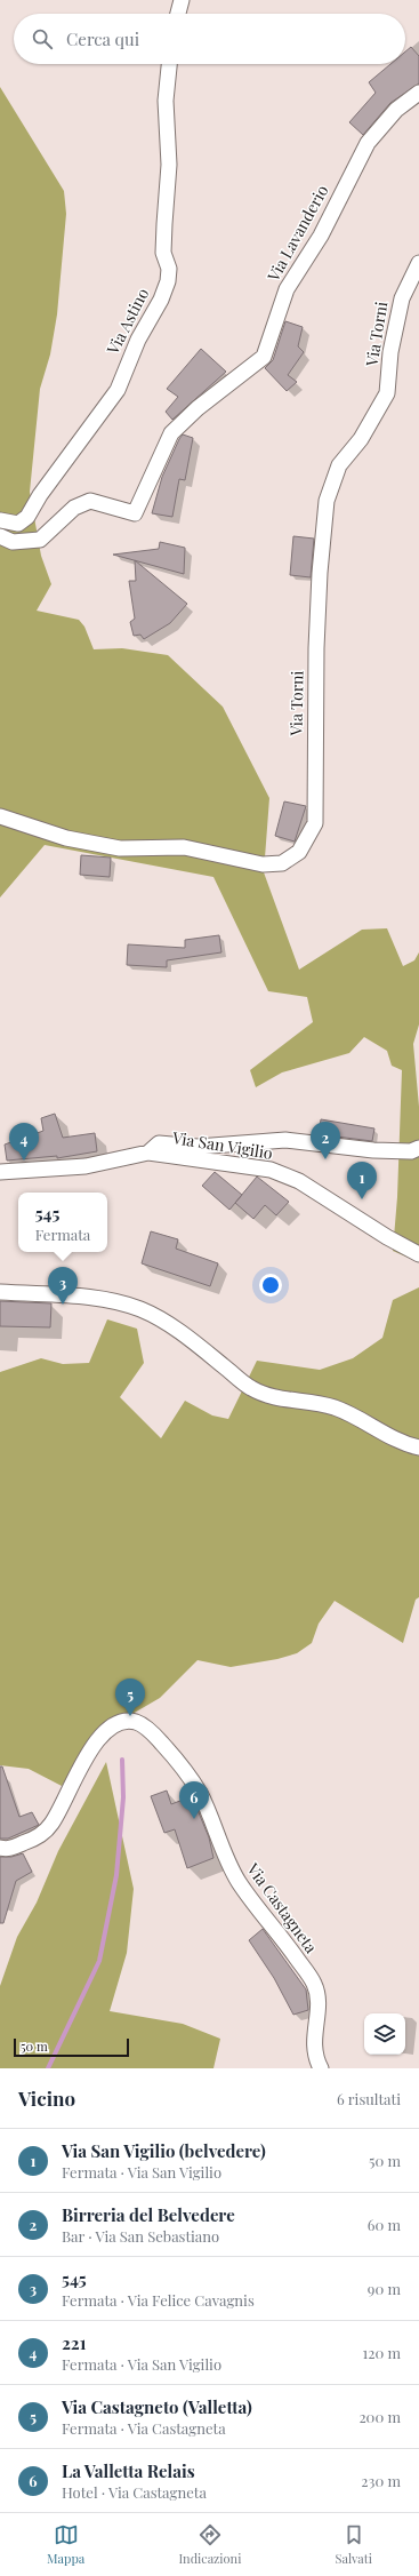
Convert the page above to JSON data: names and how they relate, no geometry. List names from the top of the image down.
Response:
{
  "streets": {
    "street": [
      "Via Lavanderio",
      "Via Astino",
      "Via Torni",
      "Via San Vigilio",
      "Via Castagneta"
    ]
  },
  "scale_bar": "50 m",
  "page": {
    "search": "Cerca qui",
    "pins": [
      "2",
      "4",
      "1",
      "3",
      "5",
      "6"
    ],
    "popup": ["545", "Fermata"],
    "scale": "50 m",
    "heading": ["Vicino", "6 risultati"],
    "list": [
      {
        "mark": "1",
        "name": "Via San Vigilio (belvedere)",
        "note": "Fermata · Via San Vigilio",
        "value": "50 m"
      },
      {
        "mark": "2",
        "name": "Birreria del Belvedere",
        "note": "Bar · Via San Sebastiano",
        "value": "60 m"
      },
      {
        "mark": "3",
        "name": "545",
        "note": "Fermata · Via Felice Cavagnis",
        "value": "90 m"
      },
      {
        "mark": "4",
        "name": "221",
        "note": "Fermata · Via San Vigilio",
        "value": "120 m"
      },
      {
        "mark": "5",
        "name": "Via Castagneto (Valletta)",
        "note": "Fermata · Via Castagneta",
        "value": "200 m"
      },
      {
        "mark": "6",
        "name": "La Valletta Relais",
        "note": "Hotel · Via Castagneta",
        "value": "230 m"
      }
    ],
    "nav": ["Mappa", "Indicazioni", "Salvati"]
  }
}
